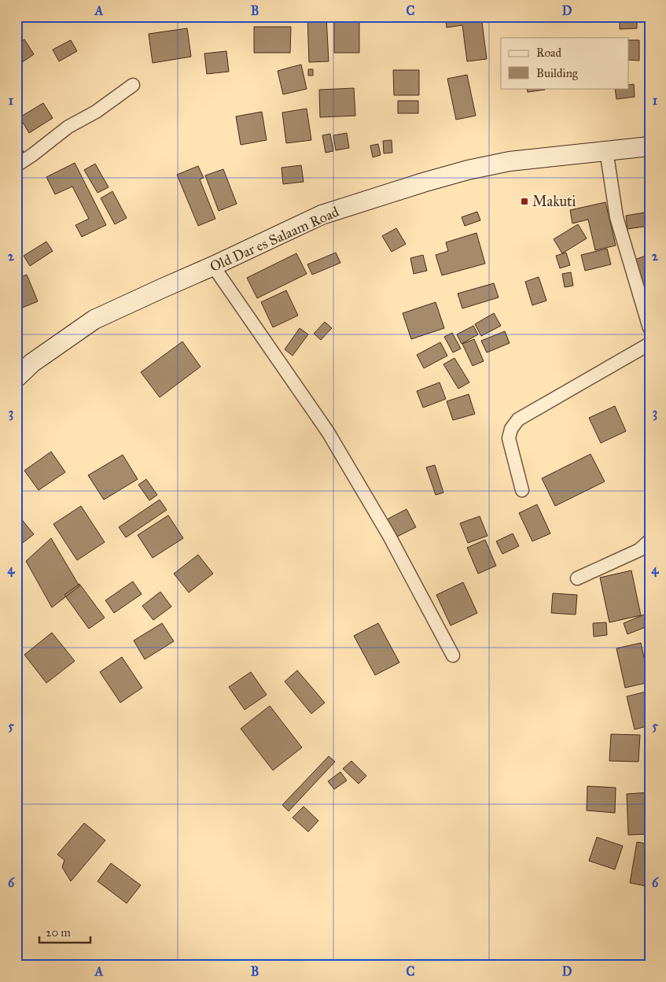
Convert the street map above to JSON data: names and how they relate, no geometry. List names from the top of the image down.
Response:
{
  "streets": {
    "street": ["Old Dar es Salaam Road"]
  },
  "places": {
    "transit": ["Makuti"]
  },
  "legend": ["Road", "Building"],
  "scale_bar": "20 m",
  "grid": {
    "columns": [
      "A",
      "B",
      "C",
      "D"
    ],
    "rows": [
      "1",
      "2",
      "3",
      "4",
      "5",
      "6"
    ]
  }
}
